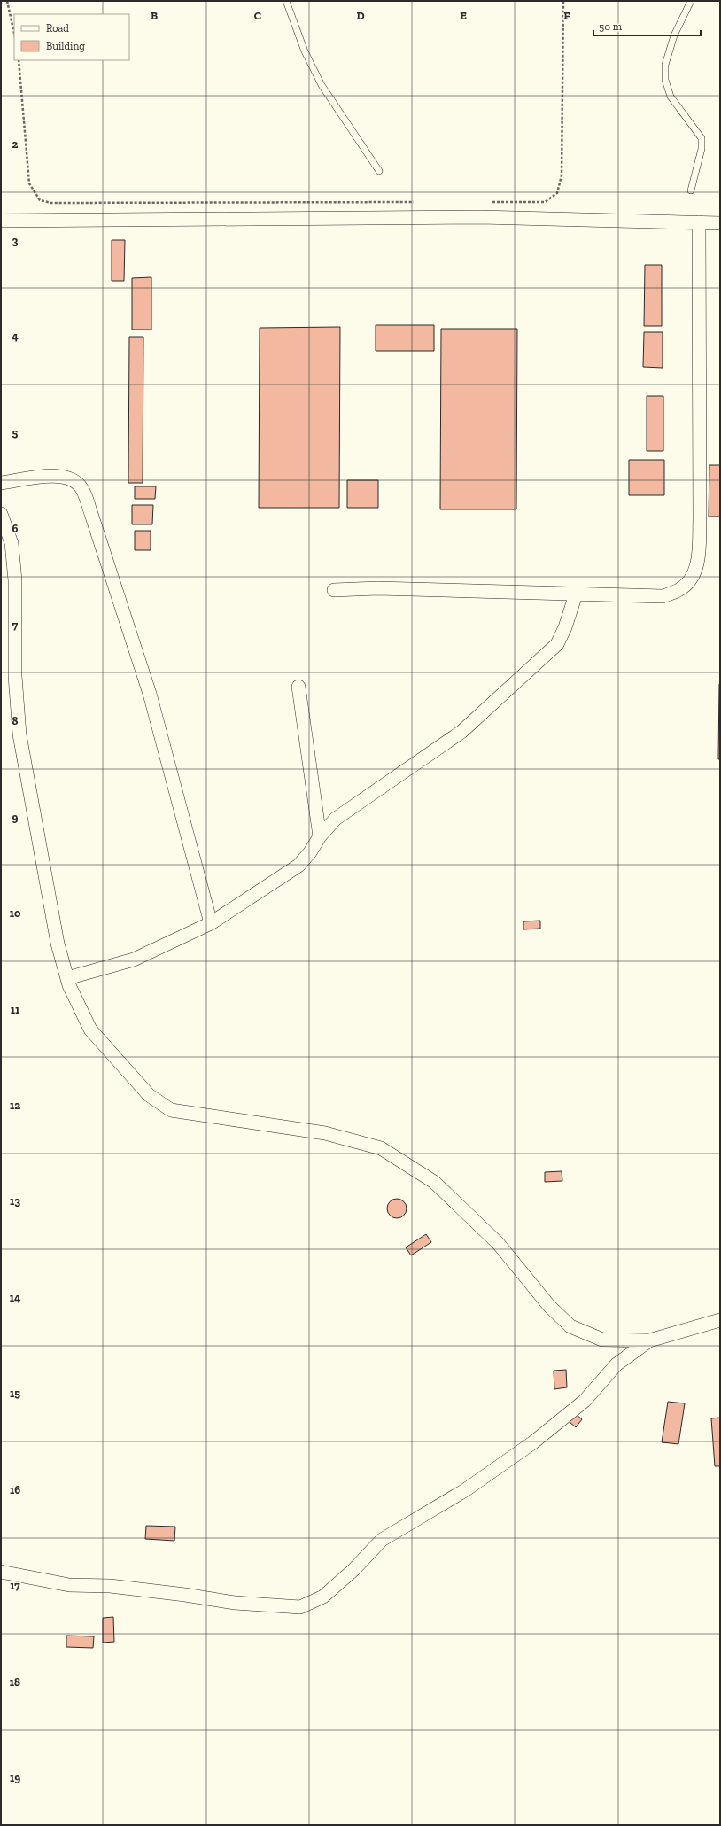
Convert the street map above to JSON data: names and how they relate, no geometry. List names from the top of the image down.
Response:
{
  "legend": ["Road", "Building"],
  "scale_bar": "50 m",
  "grid": {
    "columns": [
      "B",
      "C",
      "D",
      "E",
      "F"
    ],
    "rows": [
      "2",
      "3",
      "4",
      "5",
      "6",
      "7",
      "8",
      "9",
      "10",
      "11",
      "12",
      "13",
      "14",
      "15",
      "16",
      "17",
      "18",
      "19"
    ]
  }
}
